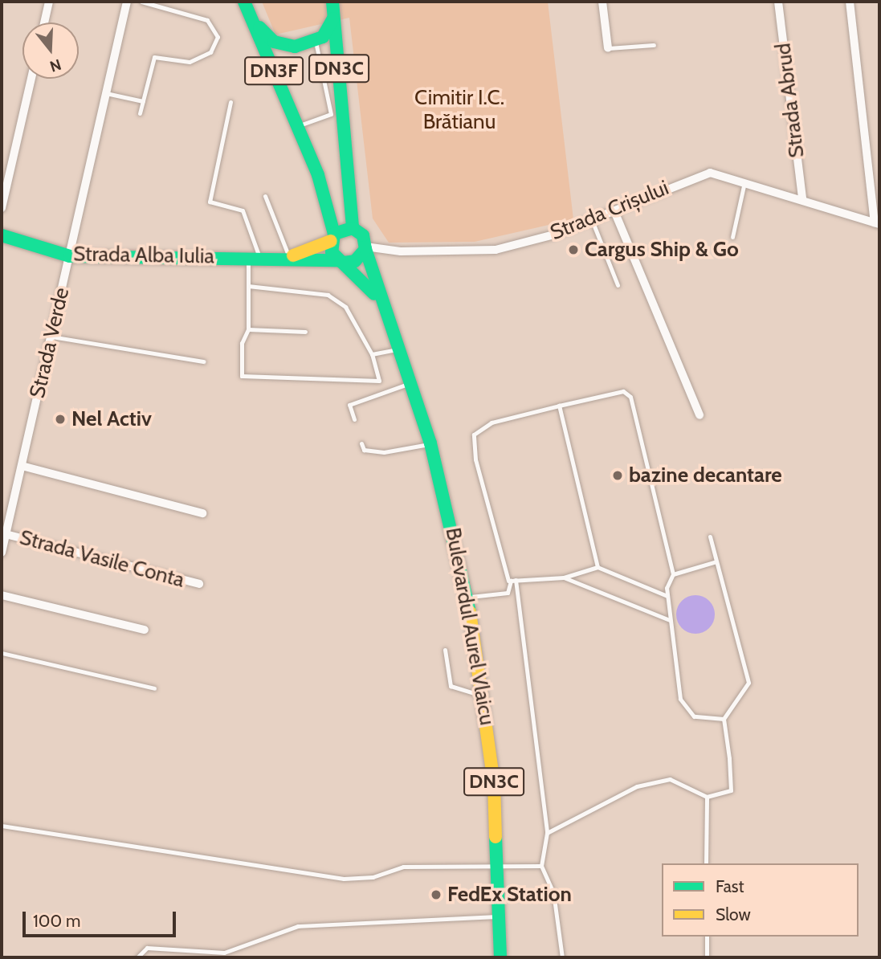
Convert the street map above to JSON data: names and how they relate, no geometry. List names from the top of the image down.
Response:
{
  "streets": {
    "main road": [
      "DN3C",
      "DN3F",
      "Strada Alba Iulia",
      "Bulevardul Aurel Vlaicu"
    ],
    "street": [
      "Strada Abrud",
      "Strada Crișului",
      "Strada Verde",
      "Strada Vasile Conta"
    ]
  },
  "crossings": [
    ["DN3C", "DN3F"],
    ["DN3C", "Strada Crișului"],
    ["DN3C", "Strada Alba Iulia"],
    ["DN3C", "Bulevardul Aurel Vlaicu"],
    ["DN3F", "Strada Alba Iulia"],
    ["DN3F", "Bulevardul Aurel Vlaicu"],
    ["Strada Abrud", "Strada Crișului"],
    ["Strada Crișului", "Bulevardul Aurel Vlaicu"],
    ["Strada Alba Iulia", "Strada Verde"],
    ["Strada Alba Iulia", "Bulevardul Aurel Vlaicu"],
    ["Strada Verde", "Strada Vasile Conta"]
  ],
  "parks": ["Cimitir I.C. Brătianu"],
  "places": [
    "Cargus Ship & Go",
    "Nel Activ",
    "bazine decantare",
    "FedEx Station"
  ],
  "legend": ["Fast", "Slow"],
  "scale_bar": "100 m",
  "north": "bottom"
}
